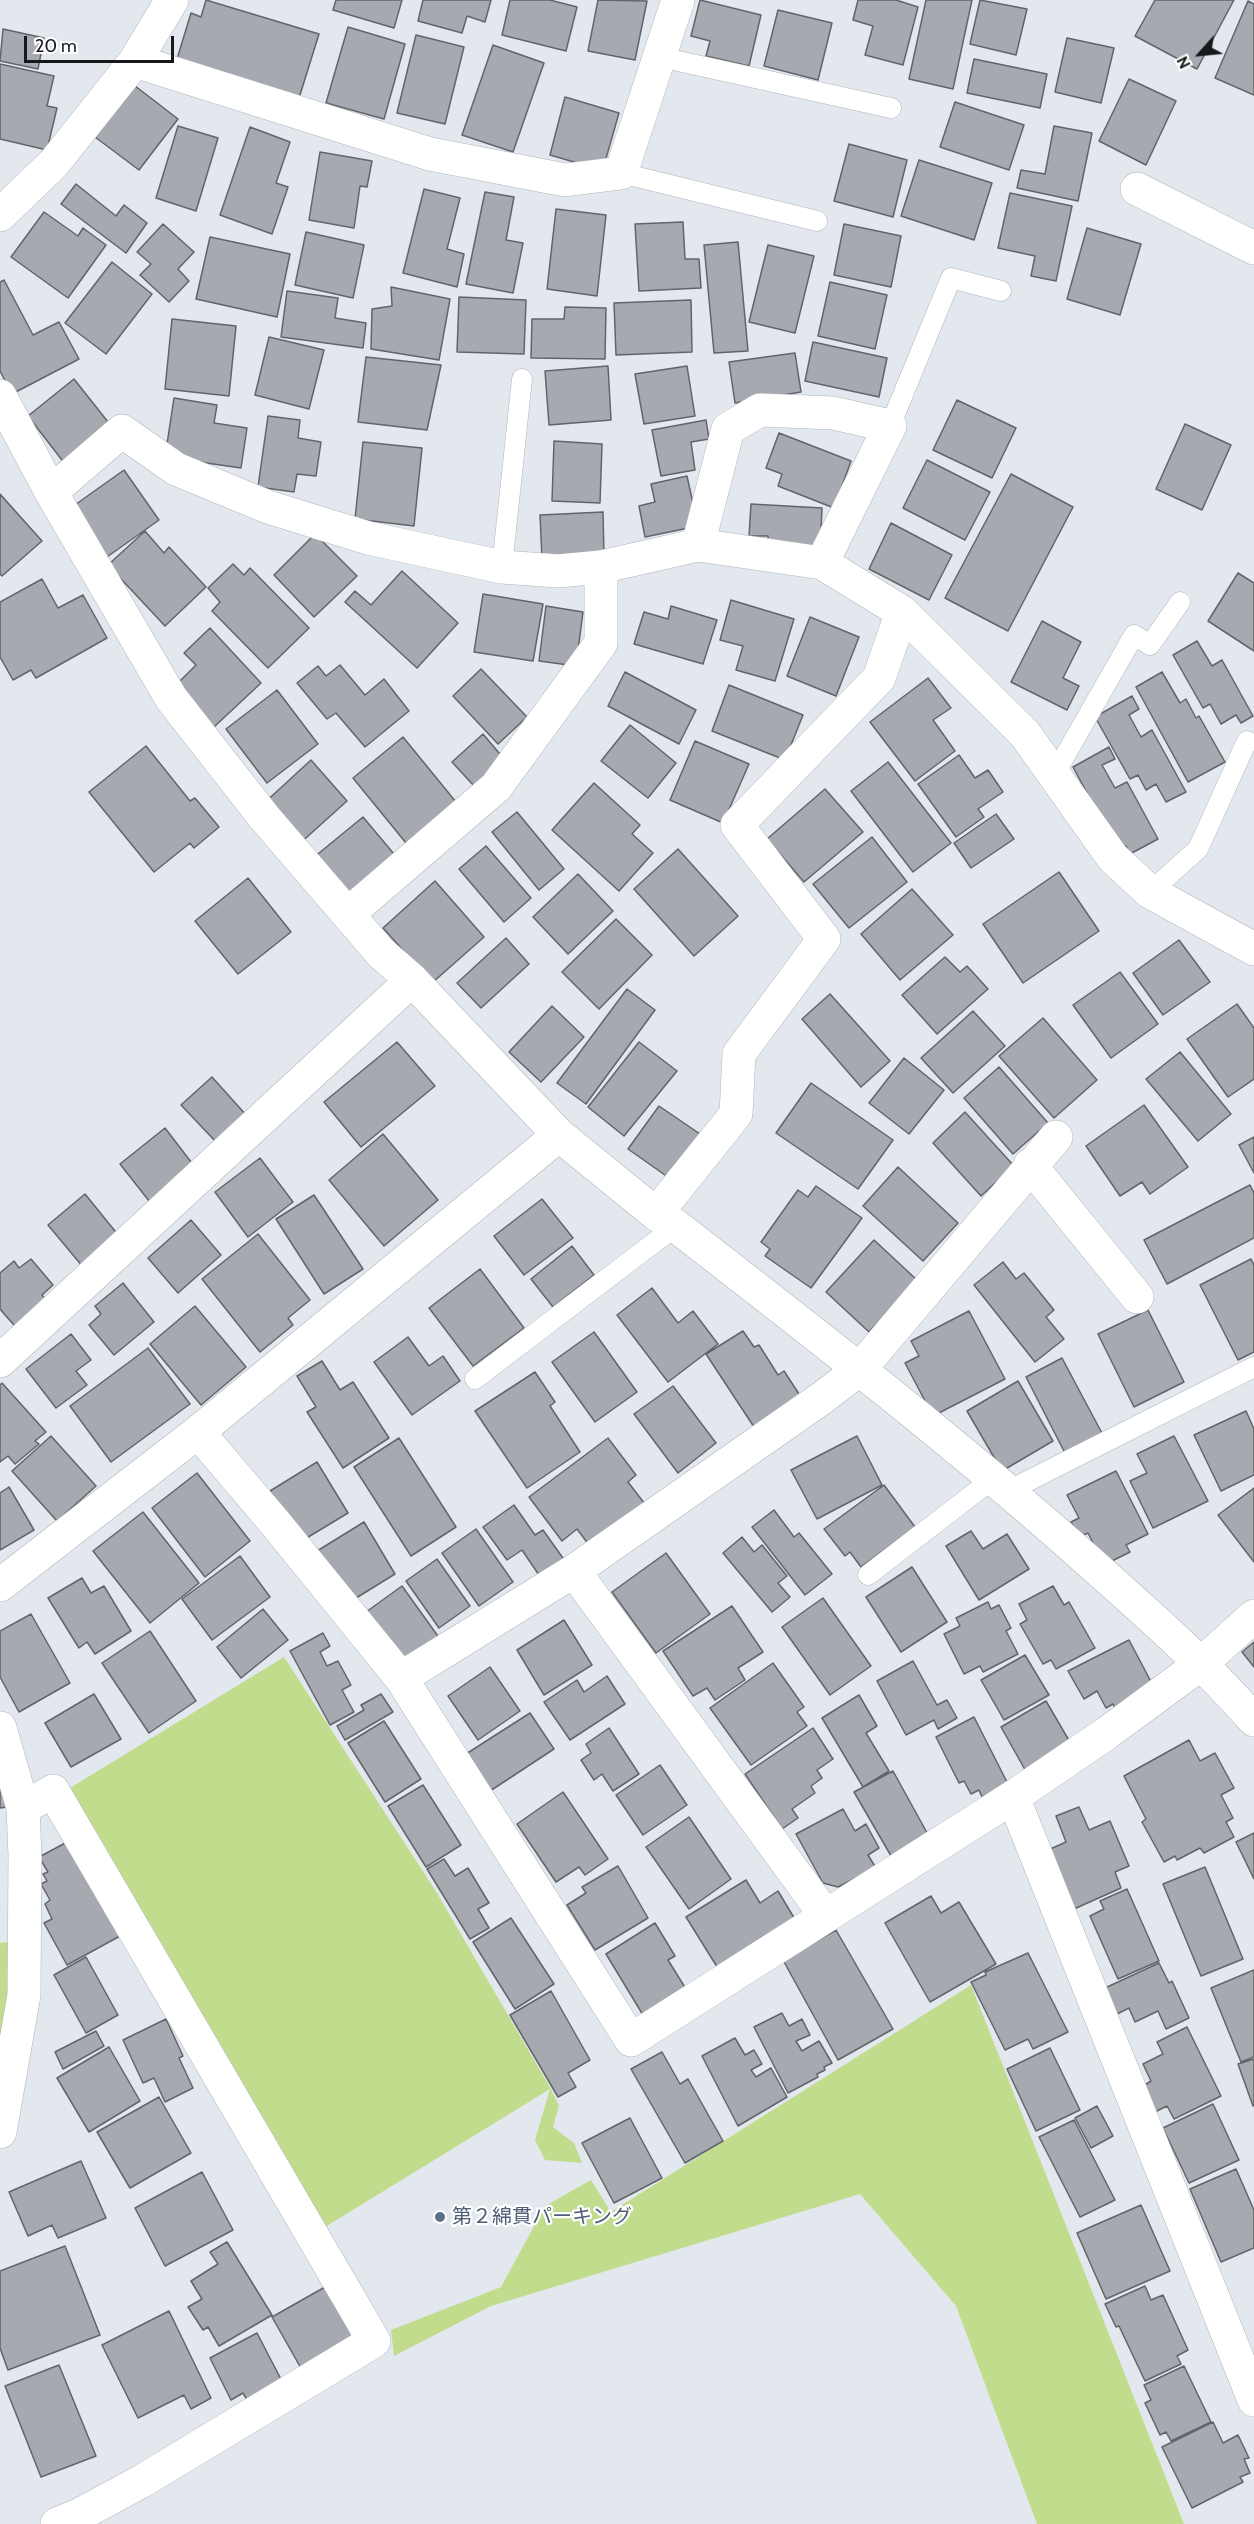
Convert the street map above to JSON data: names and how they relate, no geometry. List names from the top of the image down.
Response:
{
  "places": ["第２綿貫パーキング"],
  "scale_bar": "20 m",
  "north": "bottom left"
}
